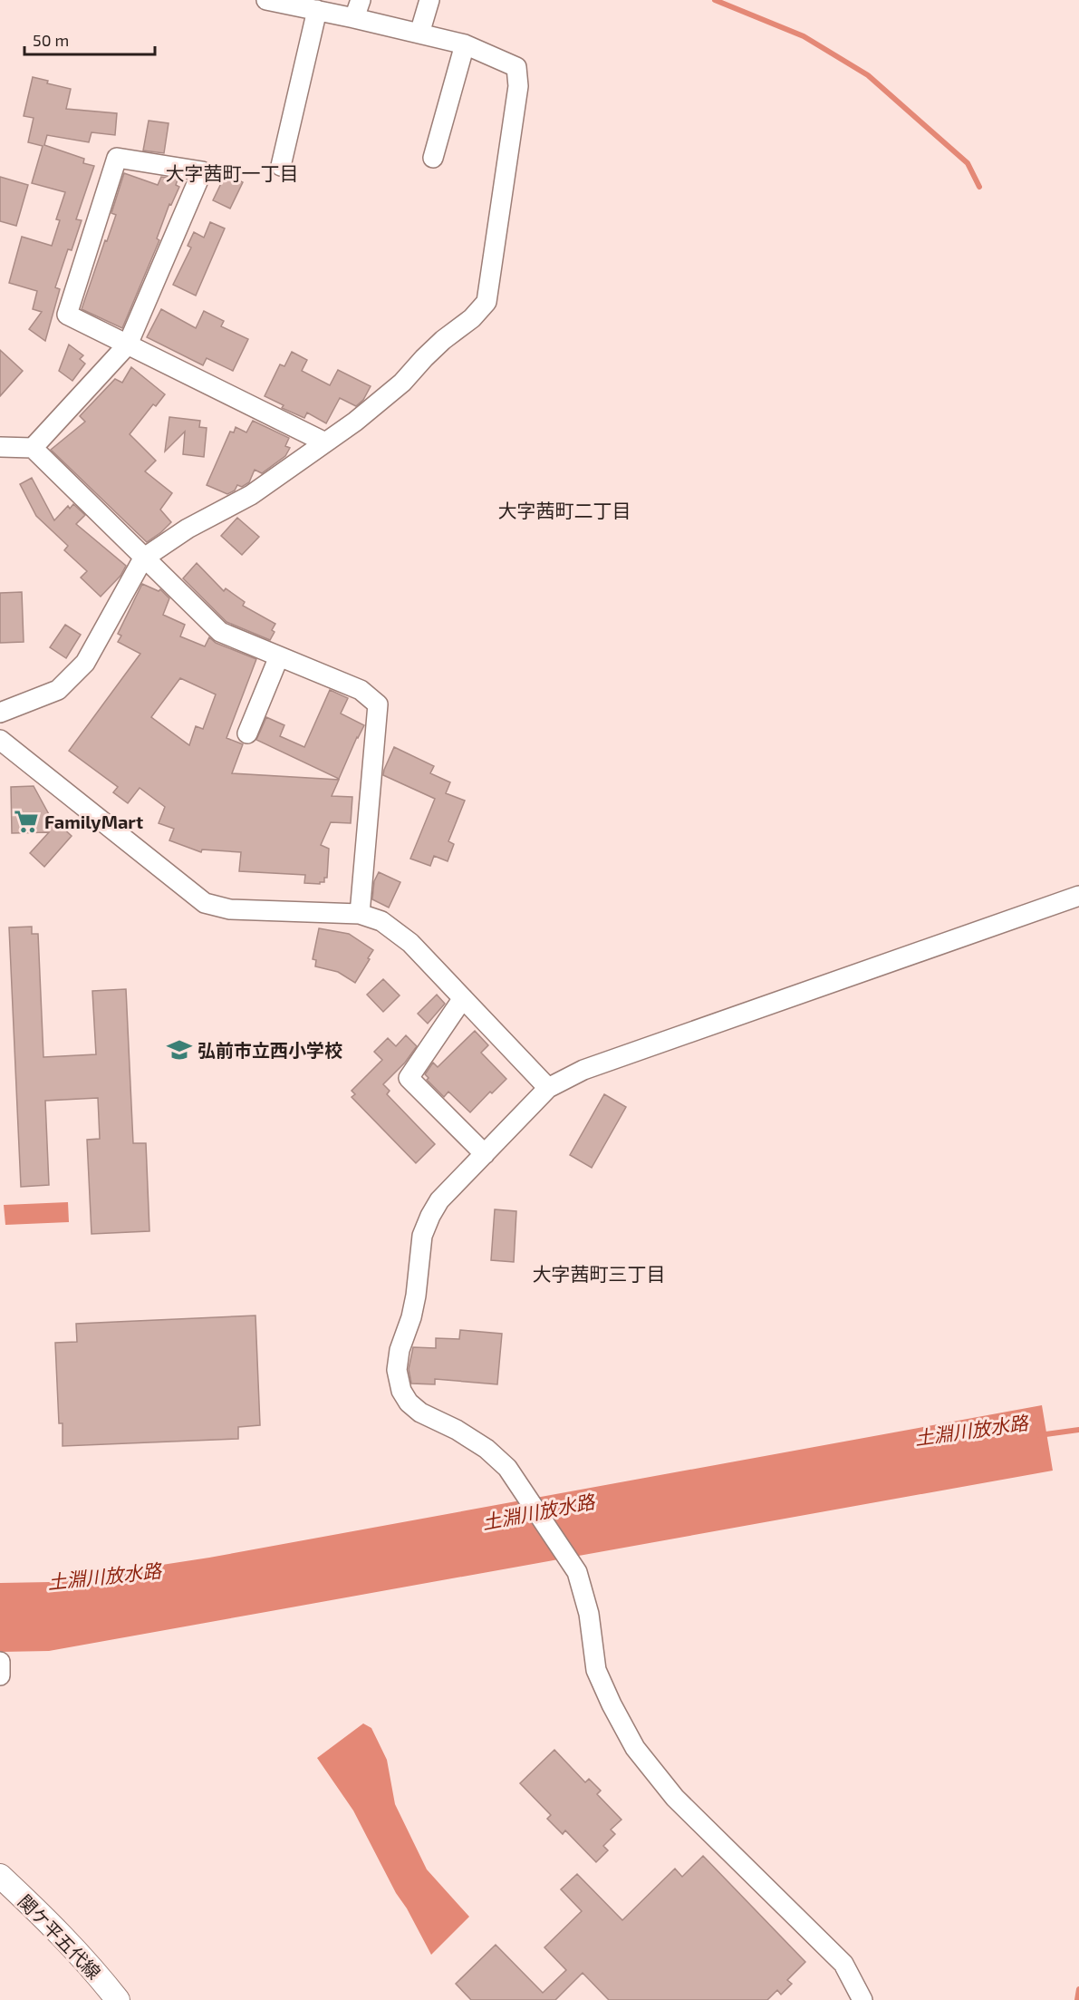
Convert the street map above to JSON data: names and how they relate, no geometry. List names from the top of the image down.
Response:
{
  "streets": {
    "main road": ["関ケ平五代線"]
  },
  "districts": ["大字茜町一丁目", "大字茜町二丁目", "大字茜町三丁目"],
  "water": ["土淵川放水路"],
  "places": {
    "supermarket": ["FamilyMart"],
    "school or university": ["弘前市立西小学校"]
  },
  "scale_bar": "50 m"
}
